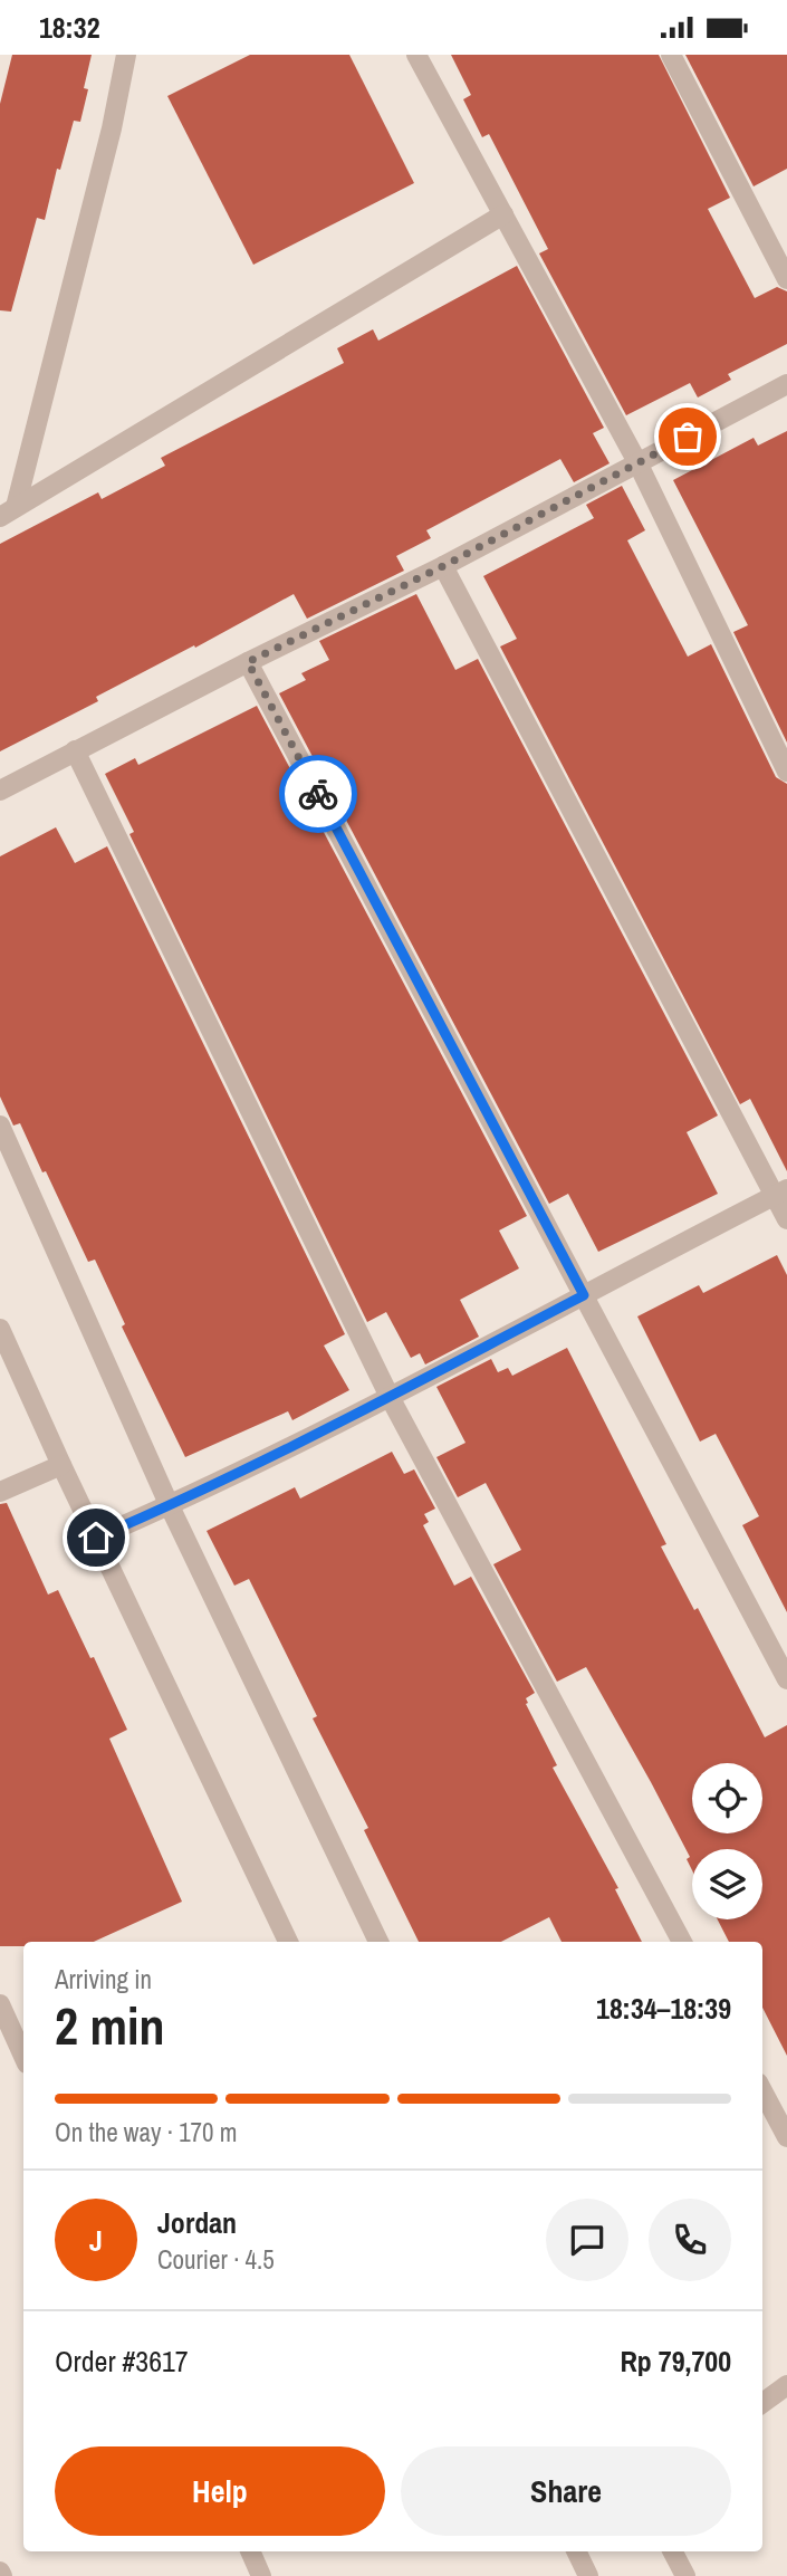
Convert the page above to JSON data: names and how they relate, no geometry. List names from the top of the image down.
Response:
{
  "page": {
    "status": "18:32",
    "heading": ["2 min", "Arriving in", "18:34–18:39"],
    "panel": [
      "Jordan",
      "Courier · 4.5",
      "Order #3617",
      "Rp 79,700"
    ],
    "bar": "On the way · 170 m",
    "round": "J",
    "buttons": ["Help", "Share"]
  }
}
